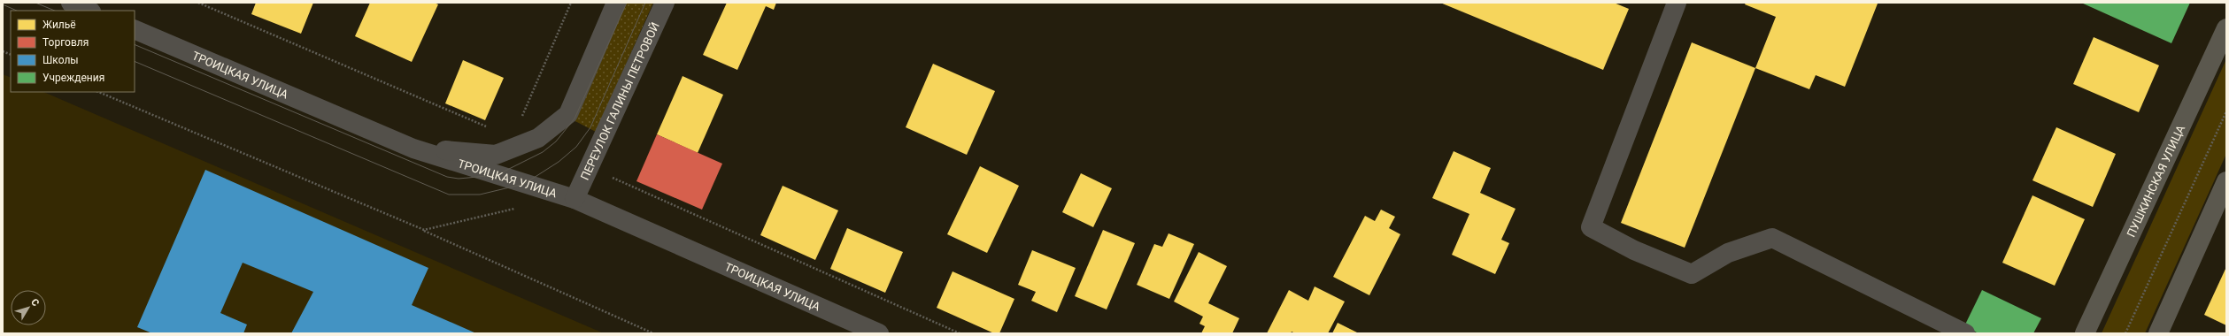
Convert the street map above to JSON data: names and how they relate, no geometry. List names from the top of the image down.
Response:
{
  "streets": {
    "main road": ["ПУШКИНСКАЯ УЛИЦА"],
    "street": ["ТРОИЦКАЯ УЛИЦА", "ПЕРЕУЛОК ГАЛИНЫ ПЕТРОВОЙ"]
  },
  "crossings": [
    ["ТРОИЦКАЯ УЛИЦА", "ПЕРЕУЛОК ГАЛИНЫ ПЕТРОВОЙ"]
  ],
  "legend": [
    "Жильё",
    "Торговля",
    "Школы",
    "Учреждения"
  ],
  "north": "top right"
}
